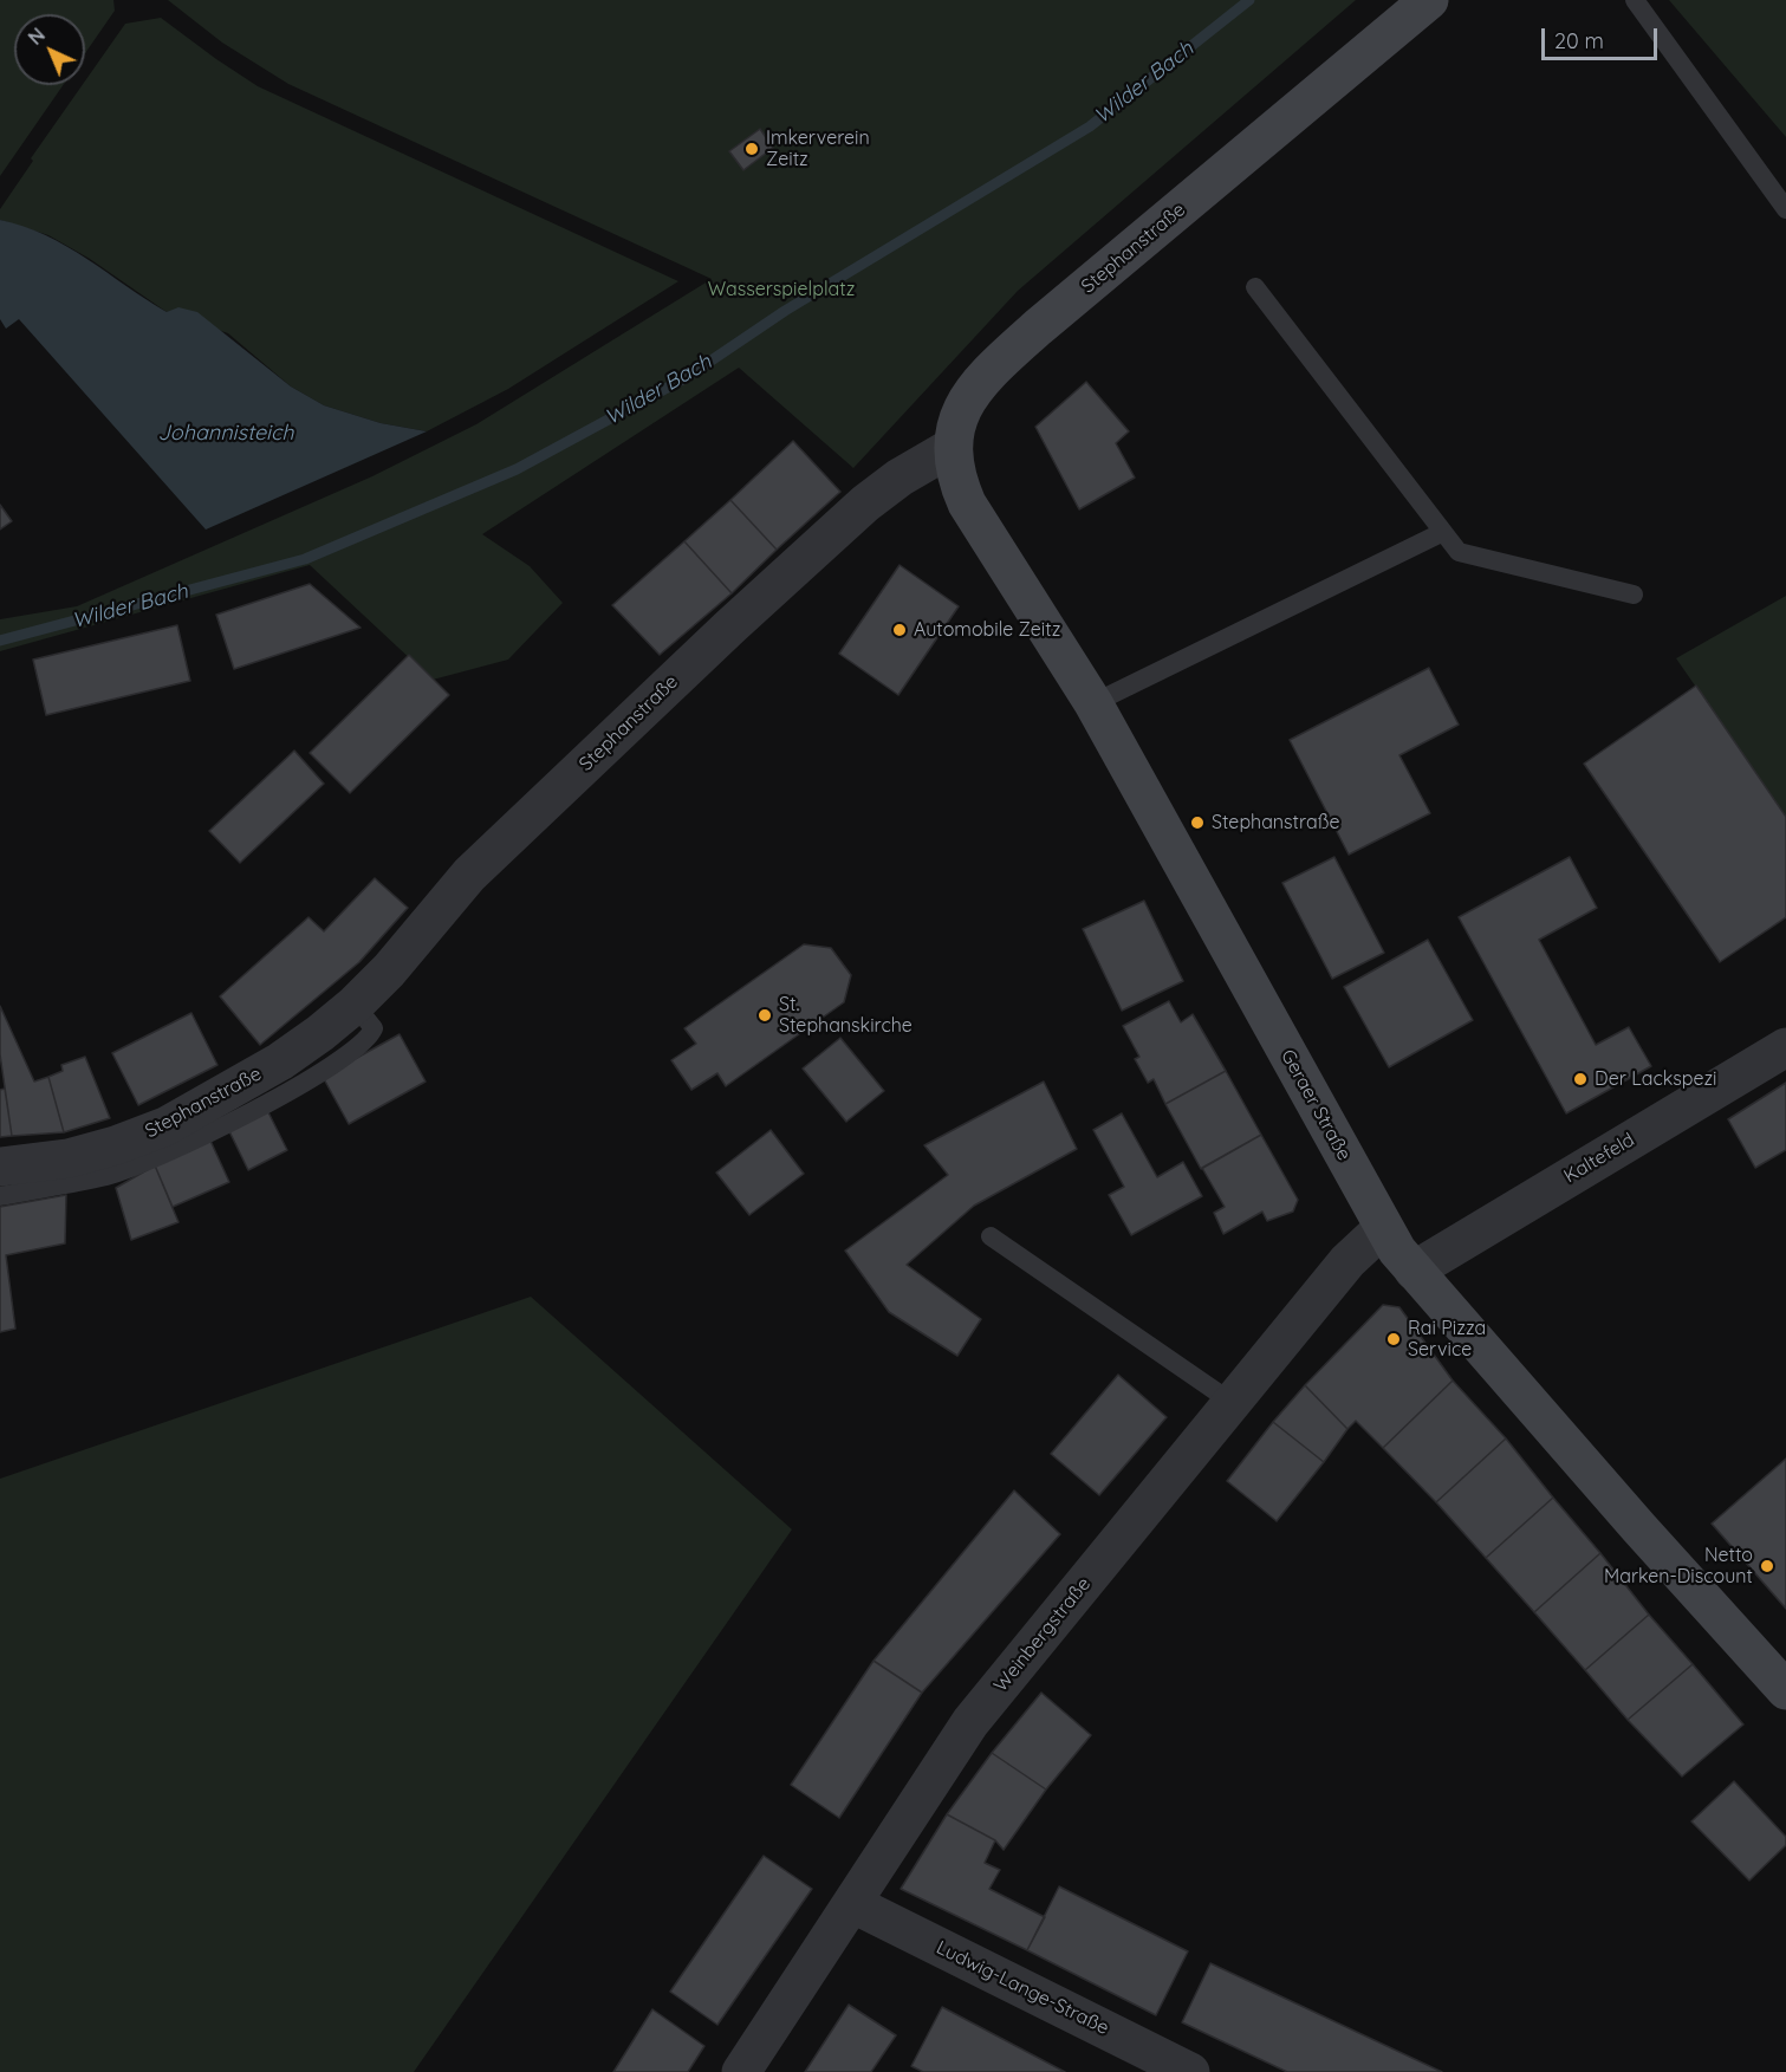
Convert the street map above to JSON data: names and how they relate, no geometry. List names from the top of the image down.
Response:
{
  "streets": {
    "street": [
      "Stephanstraße",
      "Geraer Straße",
      "Kaltefeld",
      "Weinbergstraße",
      "Ludwig-Lange-Straße"
    ]
  },
  "crossings": [
    ["Stephanstraße", "Geraer Straße"],
    ["Geraer Straße", "Kaltefeld"],
    ["Geraer Straße", "Weinbergstraße"],
    ["Weinbergstraße", "Ludwig-Lange-Straße"]
  ],
  "water": ["Wilder Bach", "Johannisteich"],
  "parks": ["Wasserspielplatz"],
  "places": [
    "Imkerverein Zeitz",
    "Automobile Zeitz",
    "Stephanstraße",
    "St. Stephanskirche",
    "Der Lackspezi",
    "Rai Pizza Service",
    "Netto Marken-Discount"
  ],
  "scale_bar": "20 m",
  "north": "top left"
}
